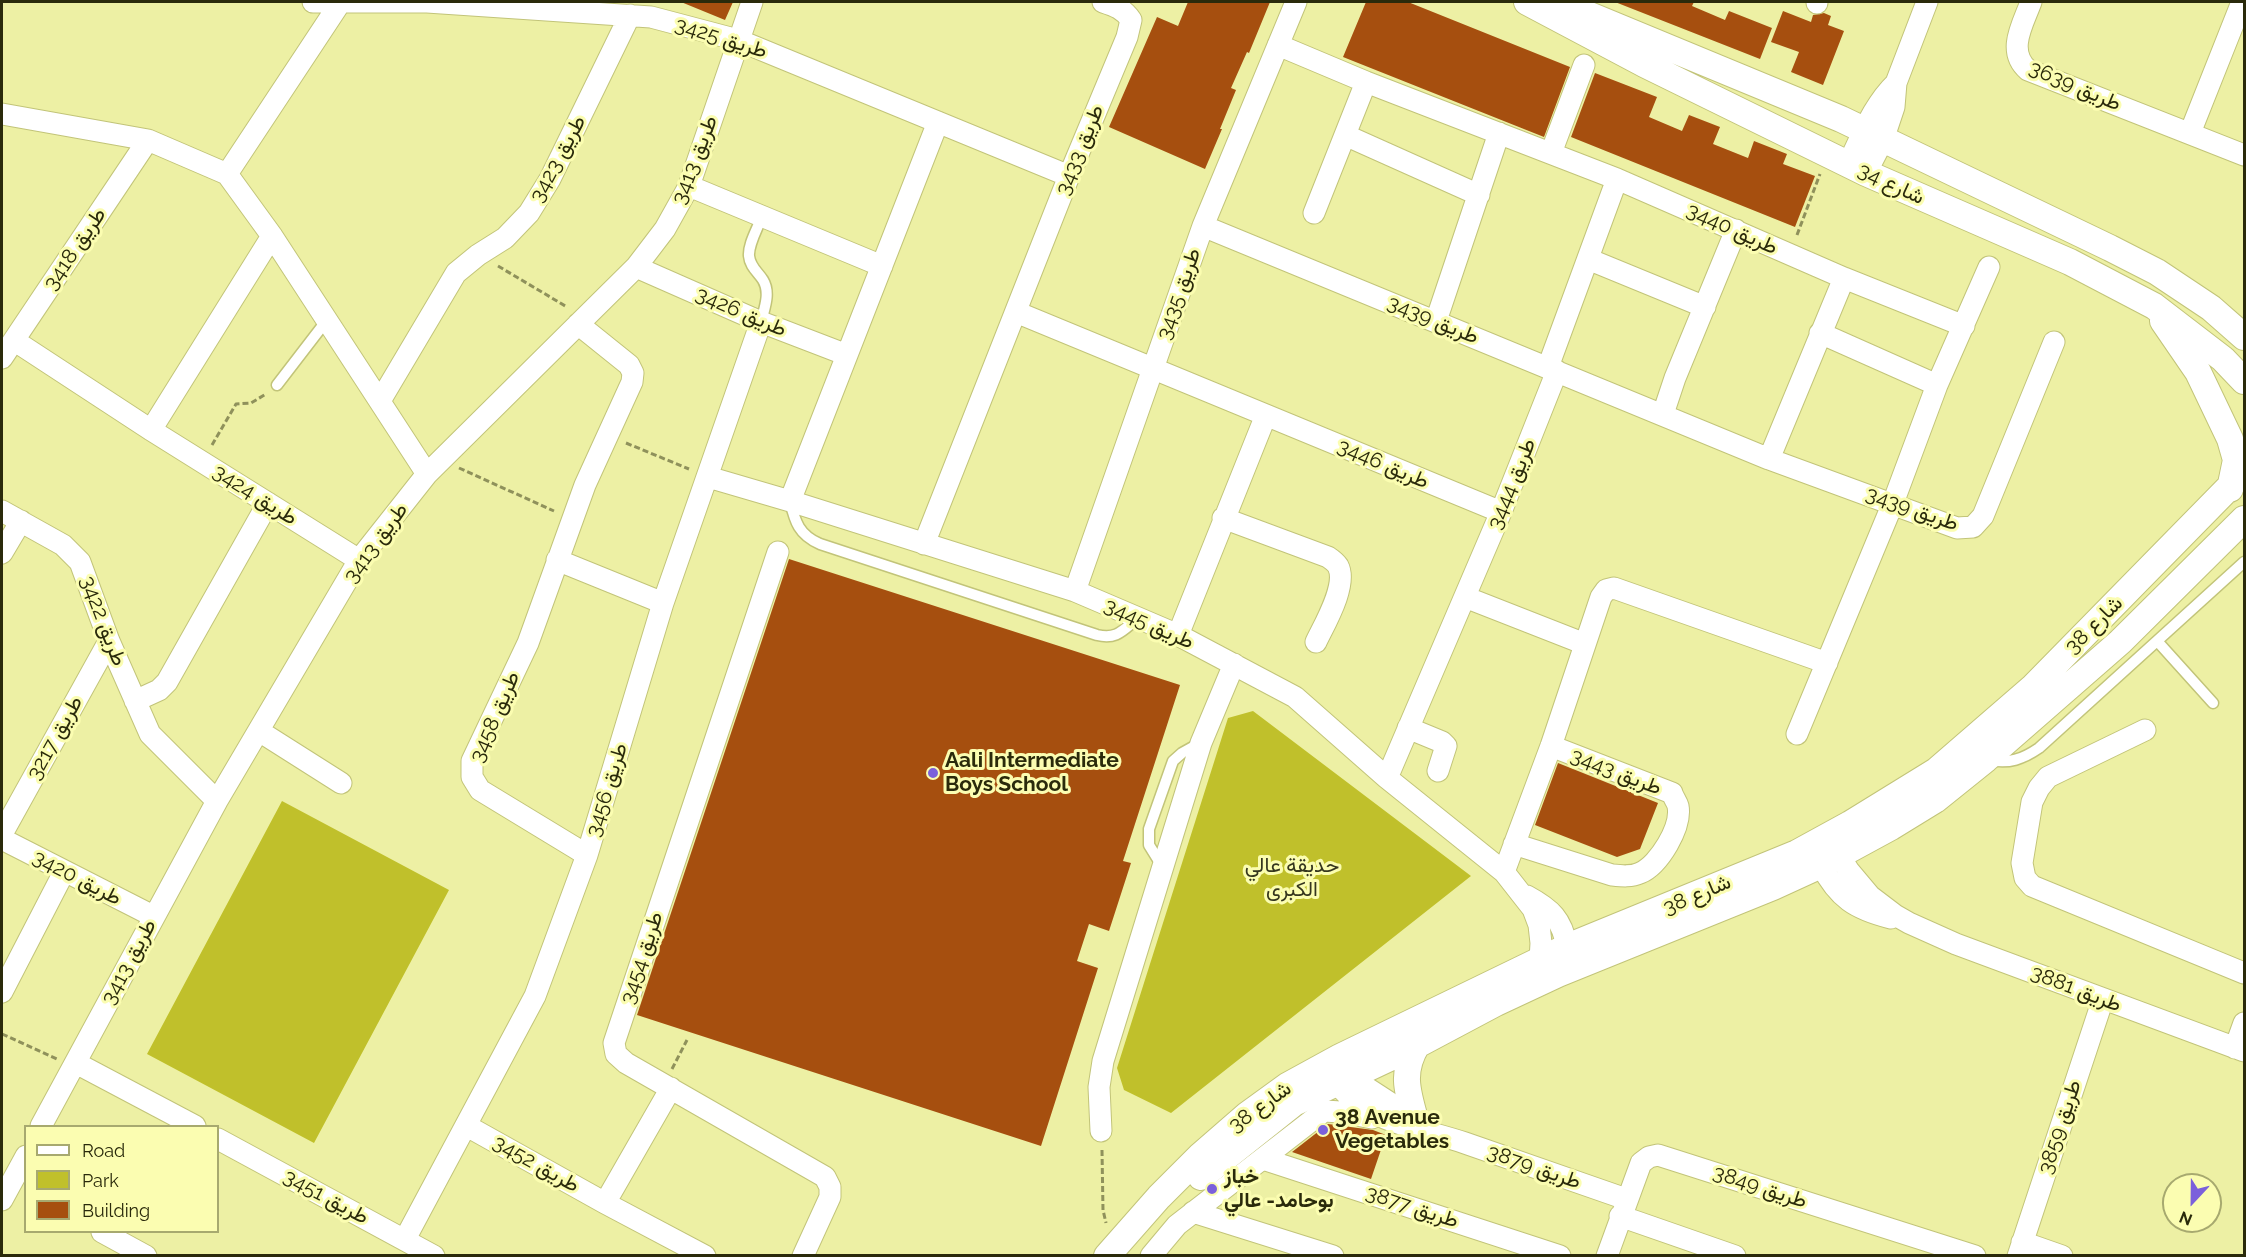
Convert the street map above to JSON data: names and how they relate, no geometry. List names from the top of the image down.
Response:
{
  "streets": {
    "street": [
      "طريق 3425",
      "طريق 3639",
      "طريق 3433",
      "طريق 3423",
      "طريق 3413",
      "شارع 34",
      "طريق 3440",
      "طريق 3418",
      "طريق 3435",
      "طريق 3426",
      "طريق 3439",
      "طريق 3446",
      "طريق 3444",
      "طريق 3424",
      "طريق 3422",
      "طريق 3445",
      "شارع 38",
      "طريق 3458",
      "طريق 3217",
      "طريق 3443",
      "طريق 3456",
      "طريق 3420",
      "طريق 3454",
      "طريق 3881",
      "طريق 3859",
      "طريق 3452",
      "طريق 3879",
      "طريق 3849",
      "طريق 3451",
      "طريق 3877"
    ]
  },
  "crossings": [
    ["طريق 3425", "طريق 3433"],
    ["طريق 3425", "طريق 3423"],
    ["طريق 3425", "طريق 3413"],
    ["طريق 3433", "طريق 3445"],
    ["طريق 3413", "طريق 3426"],
    ["طريق 3413", "طريق 3424"],
    ["طريق 3413", "طريق 3422"],
    ["طريق 3413", "طريق 3458"],
    ["طريق 3413", "طريق 3420"],
    ["طريق 3440", "طريق 3435"],
    ["طريق 3440", "طريق 3444"],
    ["طريق 3418", "طريق 3424"],
    ["طريق 3435", "طريق 3439"],
    ["طريق 3435", "طريق 3446"],
    ["طريق 3435", "طريق 3445"],
    ["طريق 3426", "طريق 3456"],
    ["طريق 3439", "طريق 3444"],
    ["طريق 3446", "طريق 3444"],
    ["طريق 3444", "طريق 3445"],
    ["طريق 3422", "طريق 3217"],
    ["طريق 3445", "طريق 3443"],
    ["طريق 3445", "طريق 3456"],
    ["شارع 38", "طريق 3881"],
    ["شارع 38", "طريق 3879"],
    ["طريق 3458", "طريق 3456"],
    ["طريق 3456", "طريق 3452"],
    ["طريق 3456", "طريق 3451"],
    ["طريق 3881", "طريق 3859"],
    ["طريق 3879", "طريق 3849"]
  ],
  "parks": ["حديقة عالي الكبرى"],
  "places": ["Aali Intermediate Boys School", "38 Avenue Vegetables", "خباز بوحامد- عالي"],
  "legend": ["Road", "Park", "Building"],
  "north": "bottom"
}
